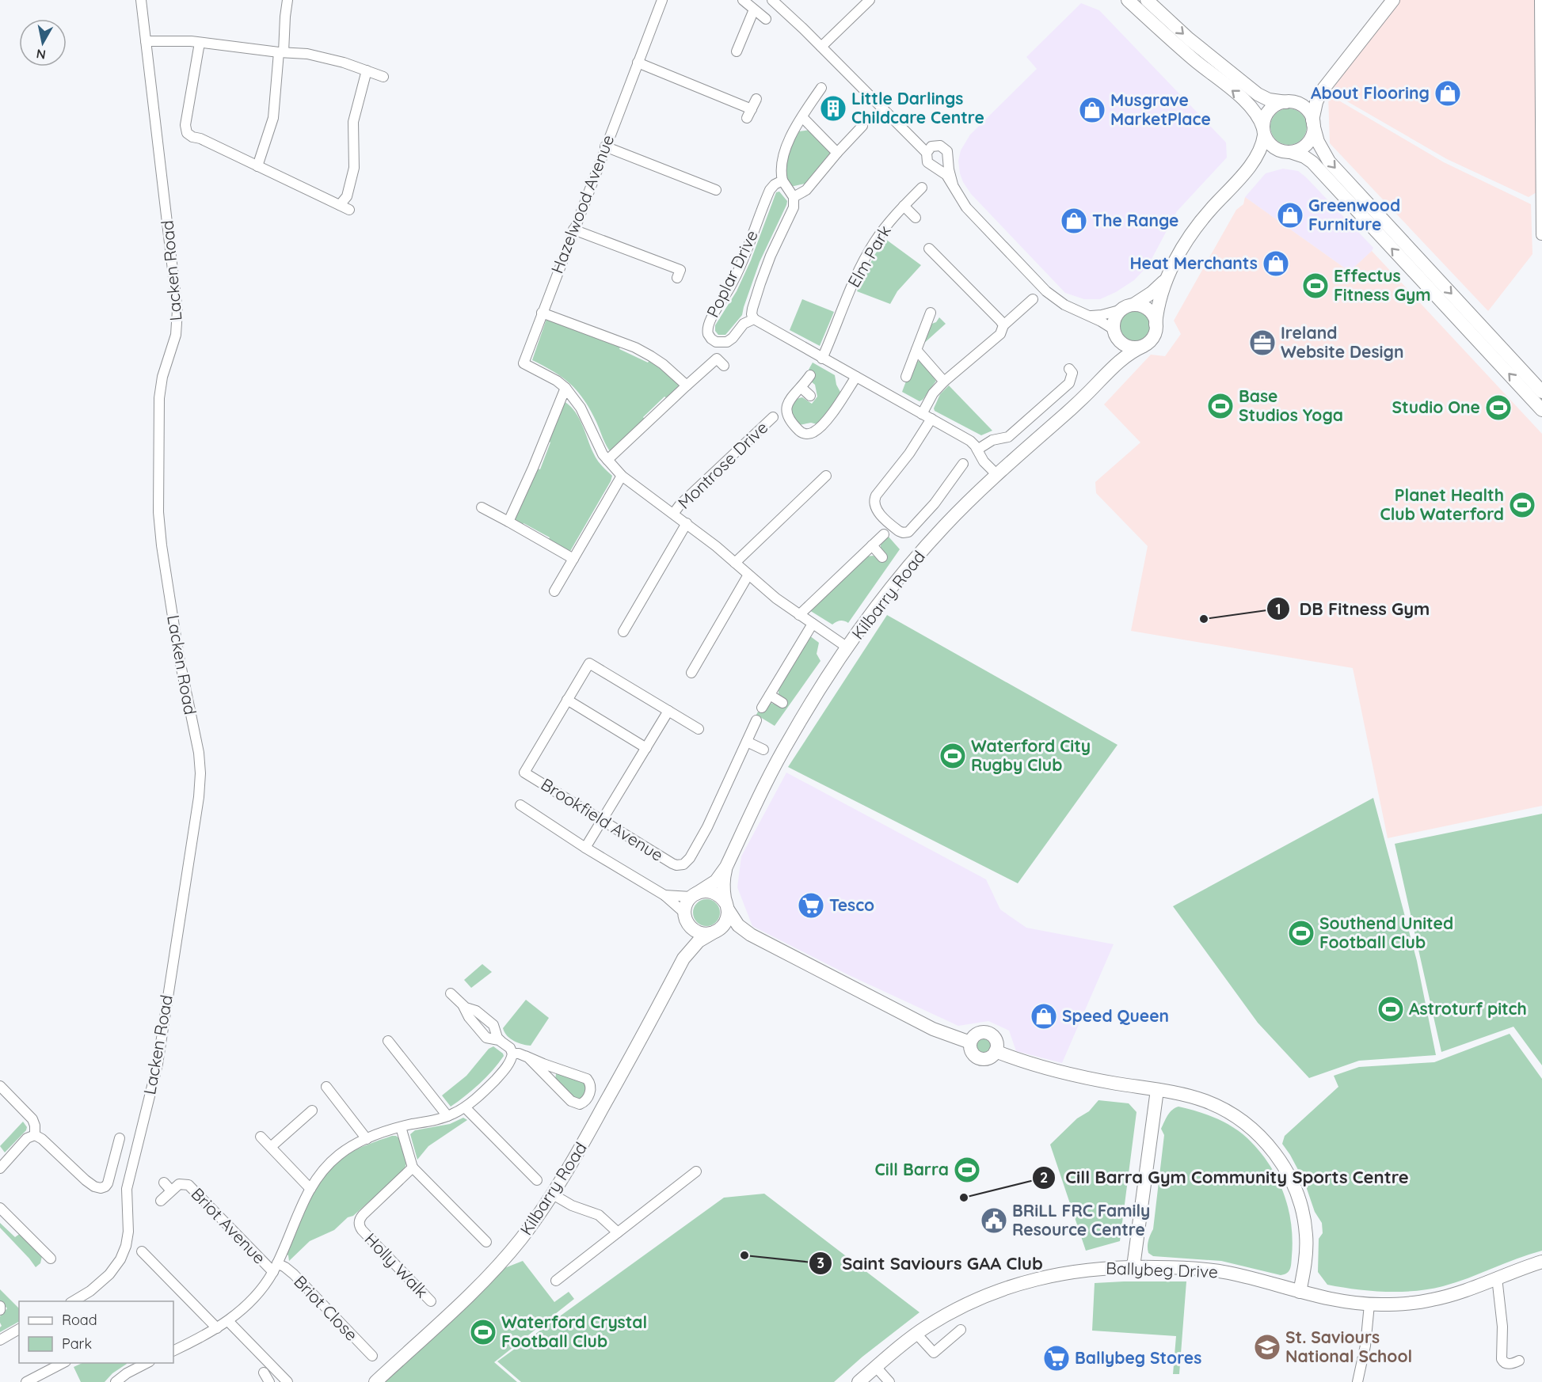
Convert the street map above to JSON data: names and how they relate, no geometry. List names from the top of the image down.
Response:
{
  "streets": {
    "street": [
      "Hazelwood Avenue",
      "Elm Park",
      "Lacken Road",
      "Poplar Drive",
      "Montrose Drive",
      "Kilbarry Road",
      "Brookfield Avenue",
      "Briot Avenue",
      "Holly Walk",
      "Ballybeg Drive",
      "Briot Close"
    ]
  },
  "crossings": [
    ["Briot Avenue", "Briot Close"]
  ],
  "places": {
    "shop": [
      "About Flooring",
      "Musgrave MarketPlace",
      "Greenwood Furniture",
      "The Range",
      "Heat Merchants",
      "Speed Queen"
    ],
    "building": ["Little Darlings Childcare Centre"],
    "sports": [
      "Effectus Fitness Gym",
      "Base Studios Yoga",
      "Studio One",
      "Planet Health Club Waterford",
      "Waterford City Rugby Club",
      "Southend United Football Club",
      "Astroturf pitch",
      "Cill Barra",
      "Waterford Crystal Football Club"
    ],
    "office": ["Ireland Website Design"],
    "other": ["DB Fitness Gym", "Cill Barra Gym Community Sports Centre", "Saint Saviours GAA Club"],
    "supermarket": ["Tesco", "Ballybeg Stores"],
    "public building": ["BRiLL FRC Family Resource Centre"],
    "school or university": ["St. Saviours National School"]
  },
  "legend": ["Road", "Park"],
  "north": "bottom"
}
